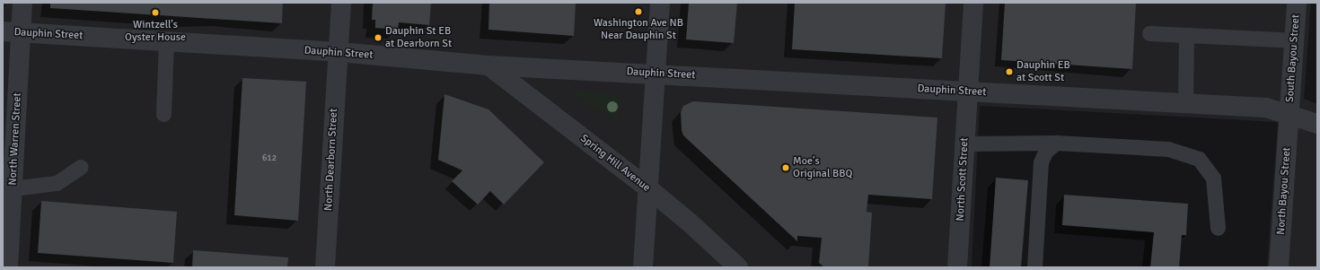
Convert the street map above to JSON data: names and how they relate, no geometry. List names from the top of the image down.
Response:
{
  "streets": {
    "street": [
      "Dauphin Street",
      "South Bayou Street",
      "North Warren Street",
      "North Dearborn Street",
      "Spring Hill Avenue",
      "North Scott Street",
      "North Bayou Street"
    ]
  },
  "crossings": [
    ["Dauphin Street", "South Bayou Street"],
    ["Dauphin Street", "North Warren Street"],
    ["Dauphin Street", "North Dearborn Street"],
    ["Dauphin Street", "Spring Hill Avenue"],
    ["Dauphin Street", "North Scott Street"],
    ["Dauphin Street", "North Bayou Street"],
    ["South Bayou Street", "North Bayou Street"]
  ],
  "places": [
    "Washington Ave NB Near Dauphin St",
    "Wintzell's Oyster House",
    "Dauphin St EB at Dearborn St",
    "Dauphin EB at Scott St",
    "Moe's Original BBQ"
  ],
  "house_numbers": ["612"]
}
